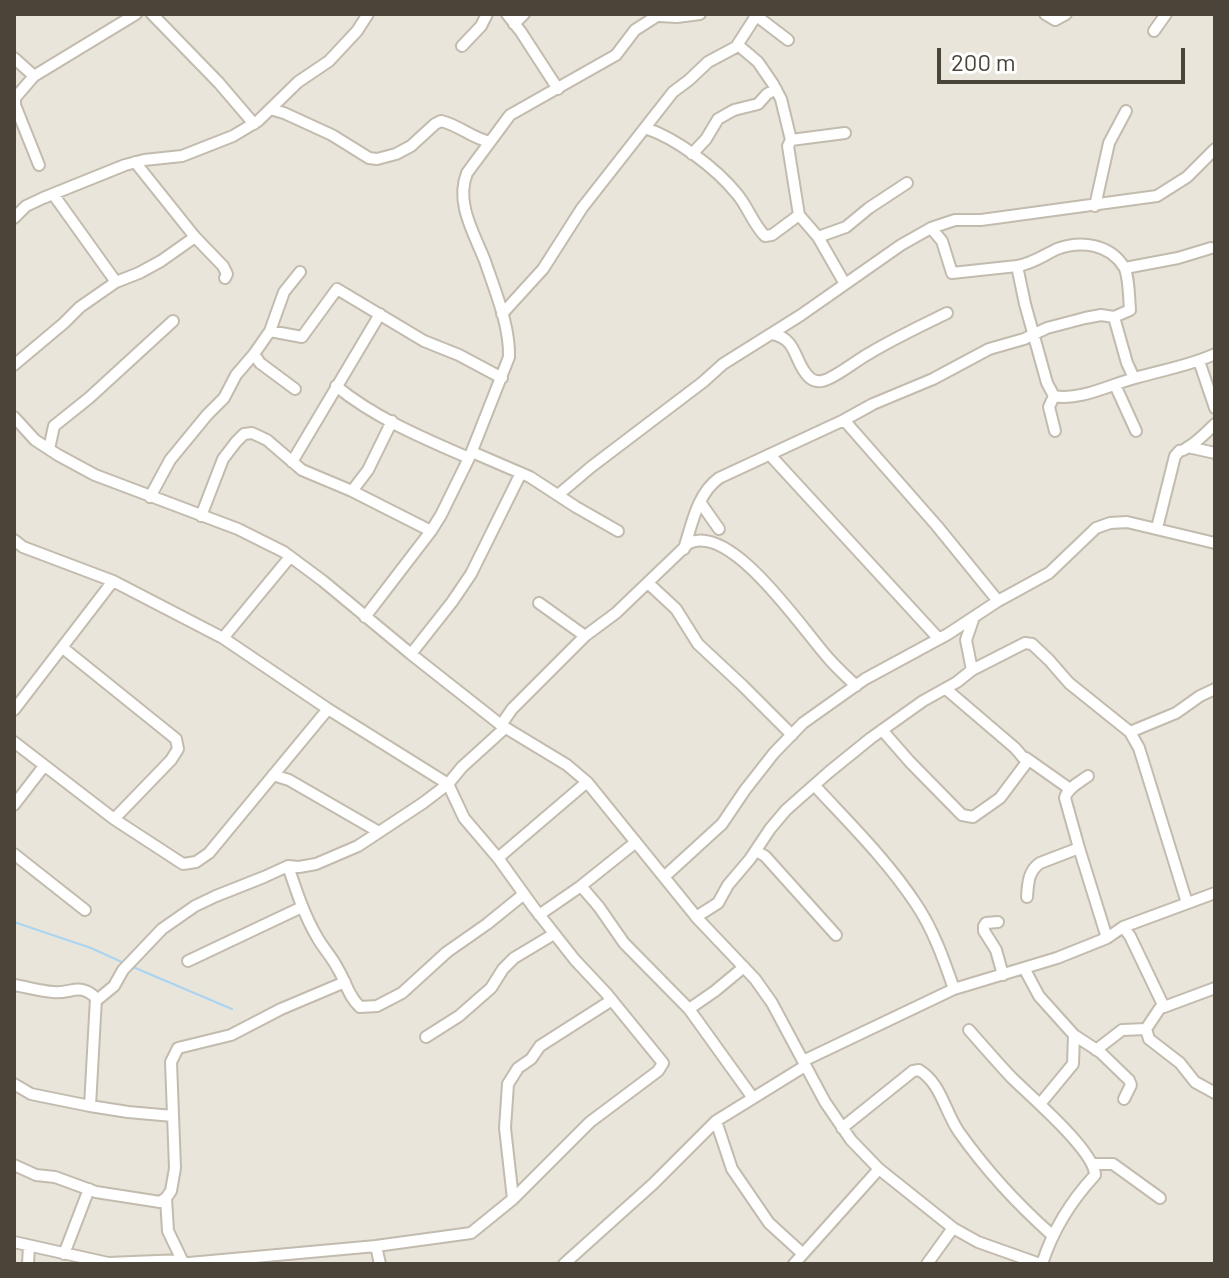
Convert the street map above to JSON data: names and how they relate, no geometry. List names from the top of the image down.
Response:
{
  "scale_bar": "200 m"
}
